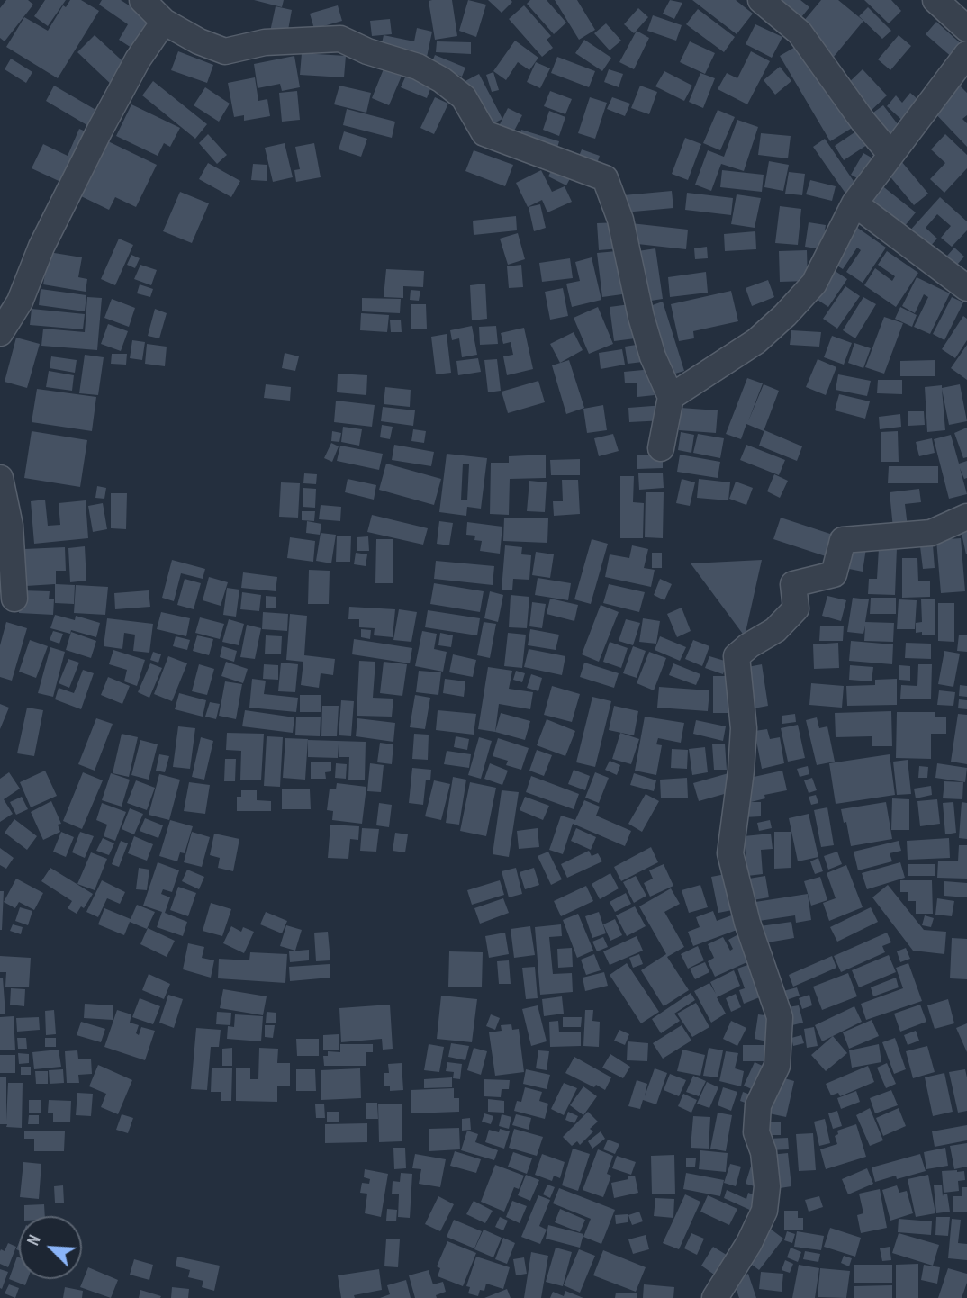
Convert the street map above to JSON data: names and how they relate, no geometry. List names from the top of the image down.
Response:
{
  "north": "top left"
}
